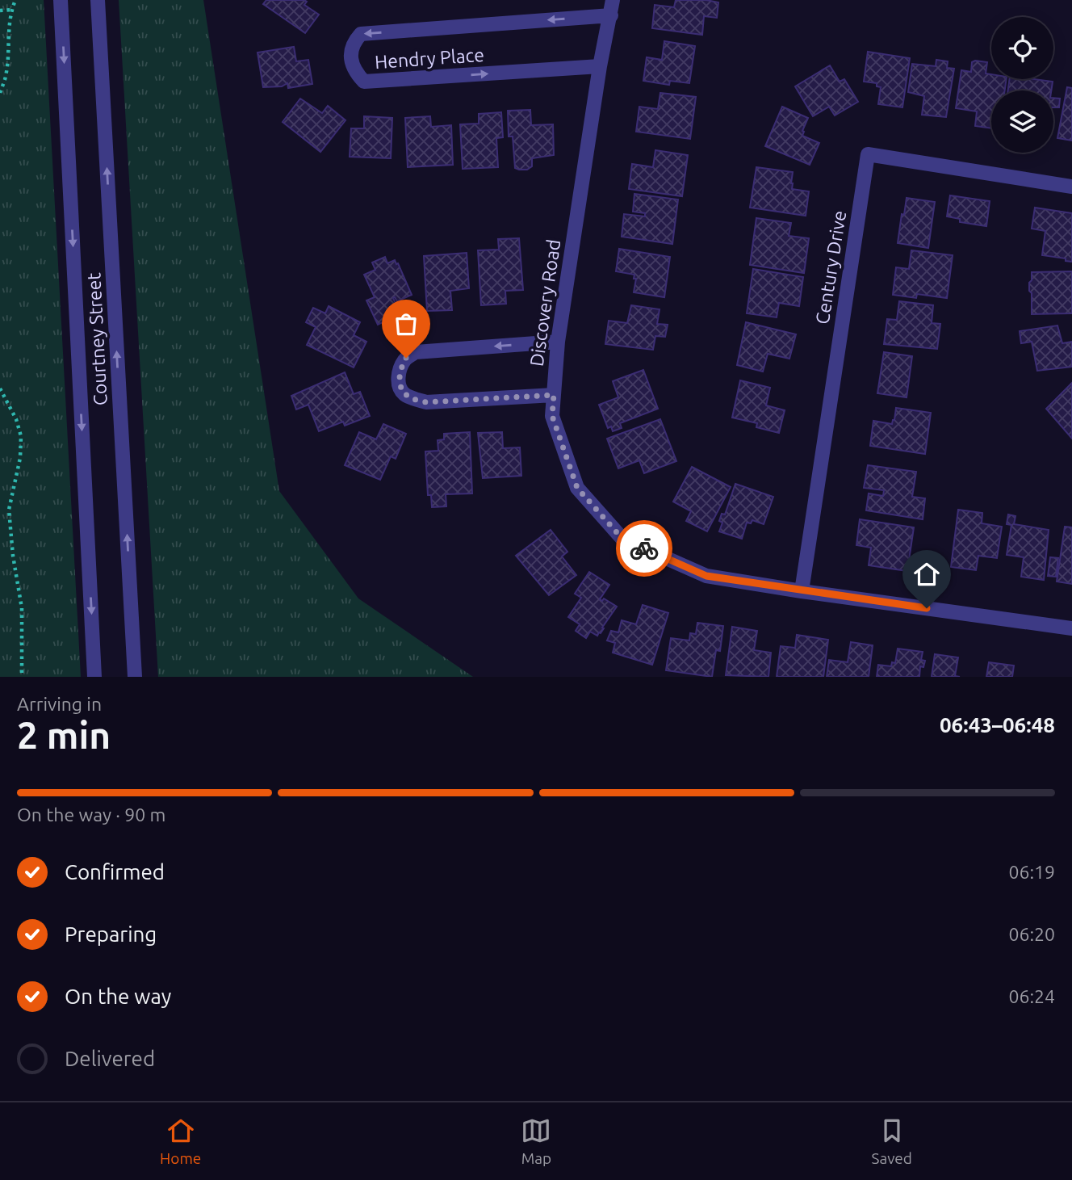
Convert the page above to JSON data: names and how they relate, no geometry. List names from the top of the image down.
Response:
{
  "streets": {
    "street": [
      "Hendry Place",
      "Century Drive",
      "Discovery Road",
      "Courtney Street"
    ]
  },
  "crossings": [
    ["Hendry Place", "Discovery Road"],
    ["Century Drive", "Discovery Road"]
  ],
  "page": {
    "heading": ["2 min", "Arriving in", "06:43–06:48"],
    "bar": "On the way · 90 m",
    "list": [
      ["Confirmed", "06:19"],
      ["Preparing", "06:20"],
      ["On the way", "06:24"],
      "Delivered"
    ],
    "tabs": ["Home", "Map", "Saved"]
  }
}
